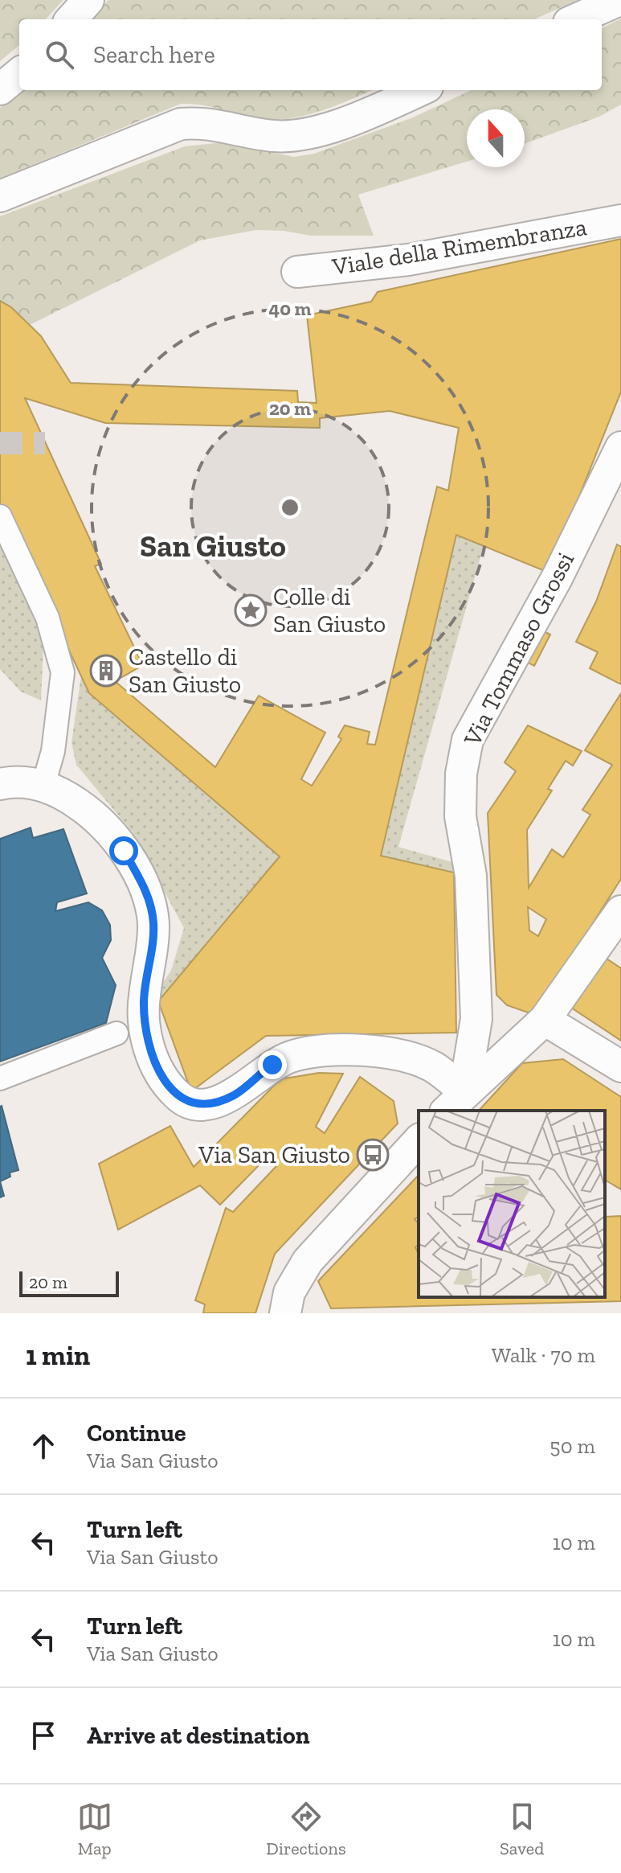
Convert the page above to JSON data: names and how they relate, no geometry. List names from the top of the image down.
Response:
{
  "streets": {
    "street": ["Viale della Rimembranza", "Via Tommaso Grossi"]
  },
  "districts": ["San Giusto"],
  "places": {
    "place": ["Colle di San Giusto"],
    "building": ["Castello di San Giusto"],
    "bus stop": ["Via San Giusto"]
  },
  "scale_bar": "20 m",
  "north": "top",
  "page": {
    "search": "Search here",
    "scale": "20 m",
    "heading": ["1 min", "Walk · 70 m"],
    "list": [
      ["Continue", "Via San Giusto", "50 m"],
      ["Turn left", "Via San Giusto", "10 m"],
      ["Turn left", "Via San Giusto", "10 m"],
      "Arrive at destination"
    ],
    "nav": ["Map", "Directions", "Saved"]
  },
  "rings": ["40 m", "20 m"]
}
